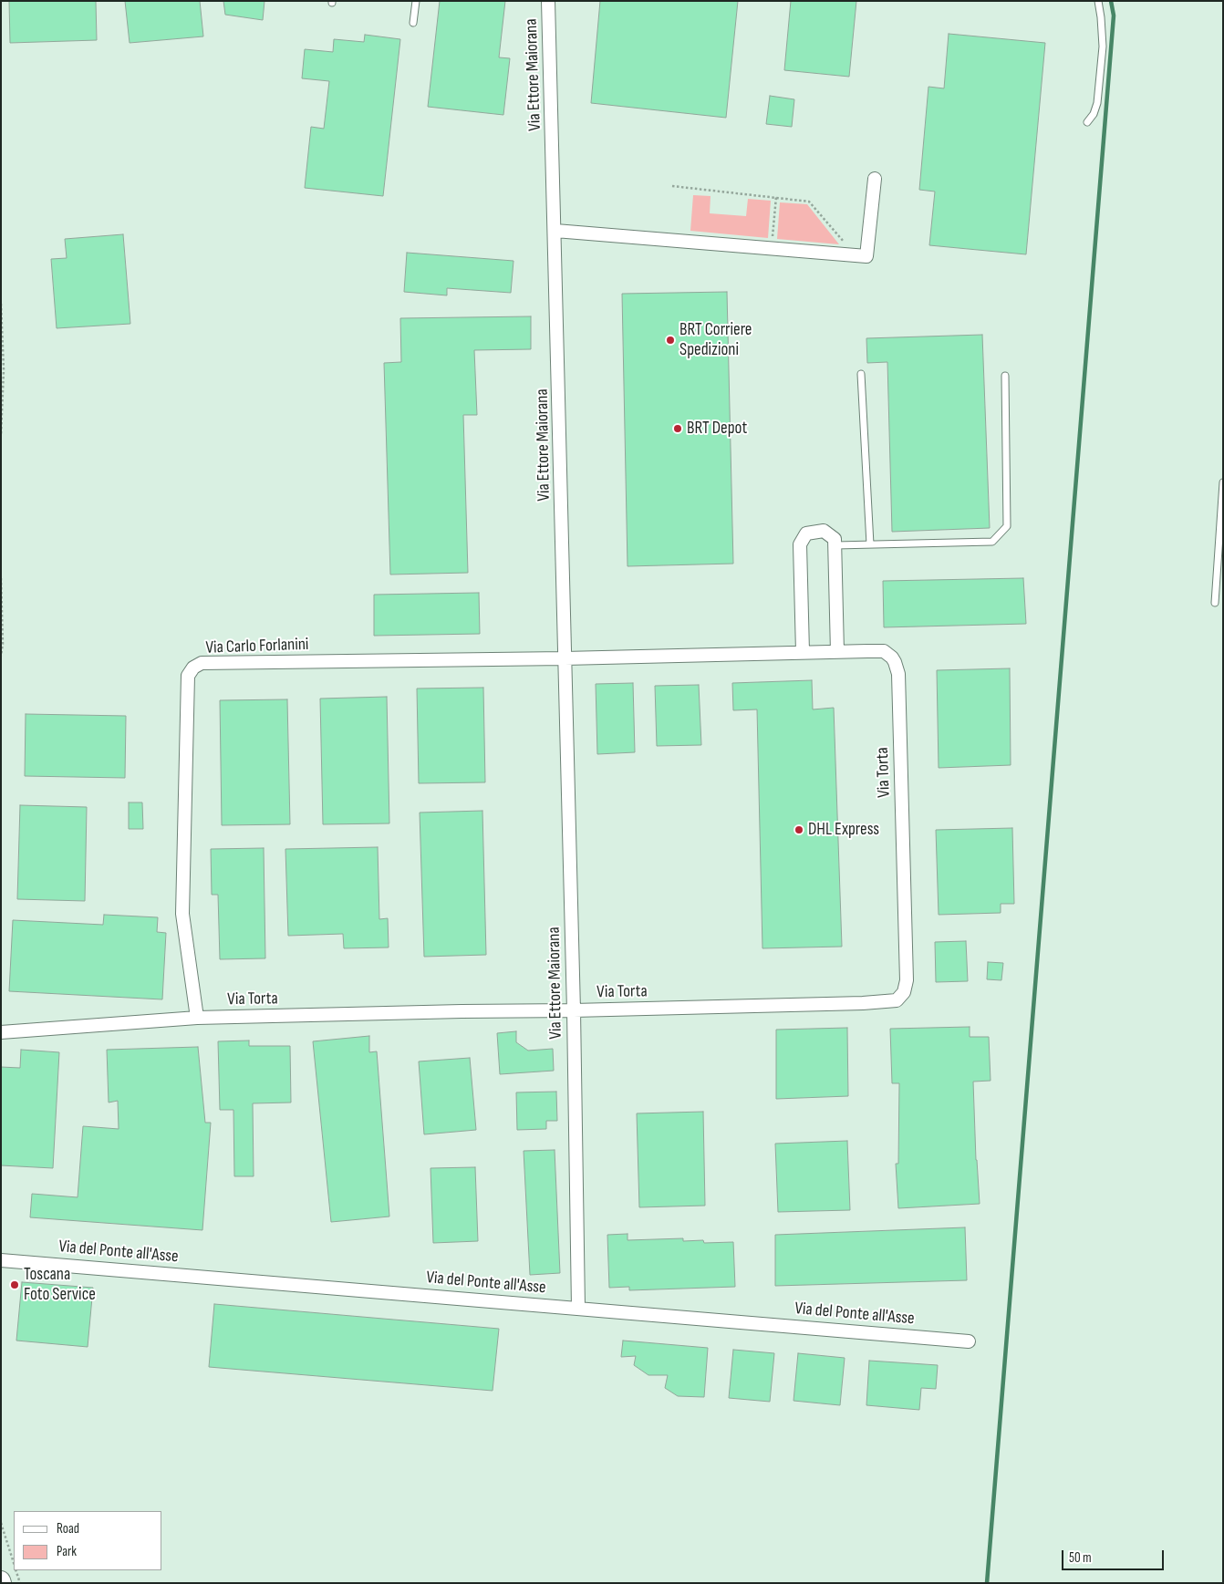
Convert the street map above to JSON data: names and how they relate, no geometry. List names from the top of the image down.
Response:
{
  "streets": {
    "street": [
      "Via Ettore Maiorana",
      "Via Carlo Forlanini",
      "Via Torta",
      "Via del Ponte all'Asse"
    ]
  },
  "crossings": [
    ["Via Ettore Maiorana", "Via Carlo Forlanini"],
    ["Via Ettore Maiorana", "Via Torta"],
    ["Via Ettore Maiorana", "Via del Ponte all'Asse"],
    ["Via Carlo Forlanini", "Via Torta"]
  ],
  "places": [
    "BRT Corriere Spedizioni",
    "BRT Depot",
    "DHL Express",
    "Toscana Foto Service"
  ],
  "legend": ["Road", "Park"],
  "scale_bar": "50 m"
}
